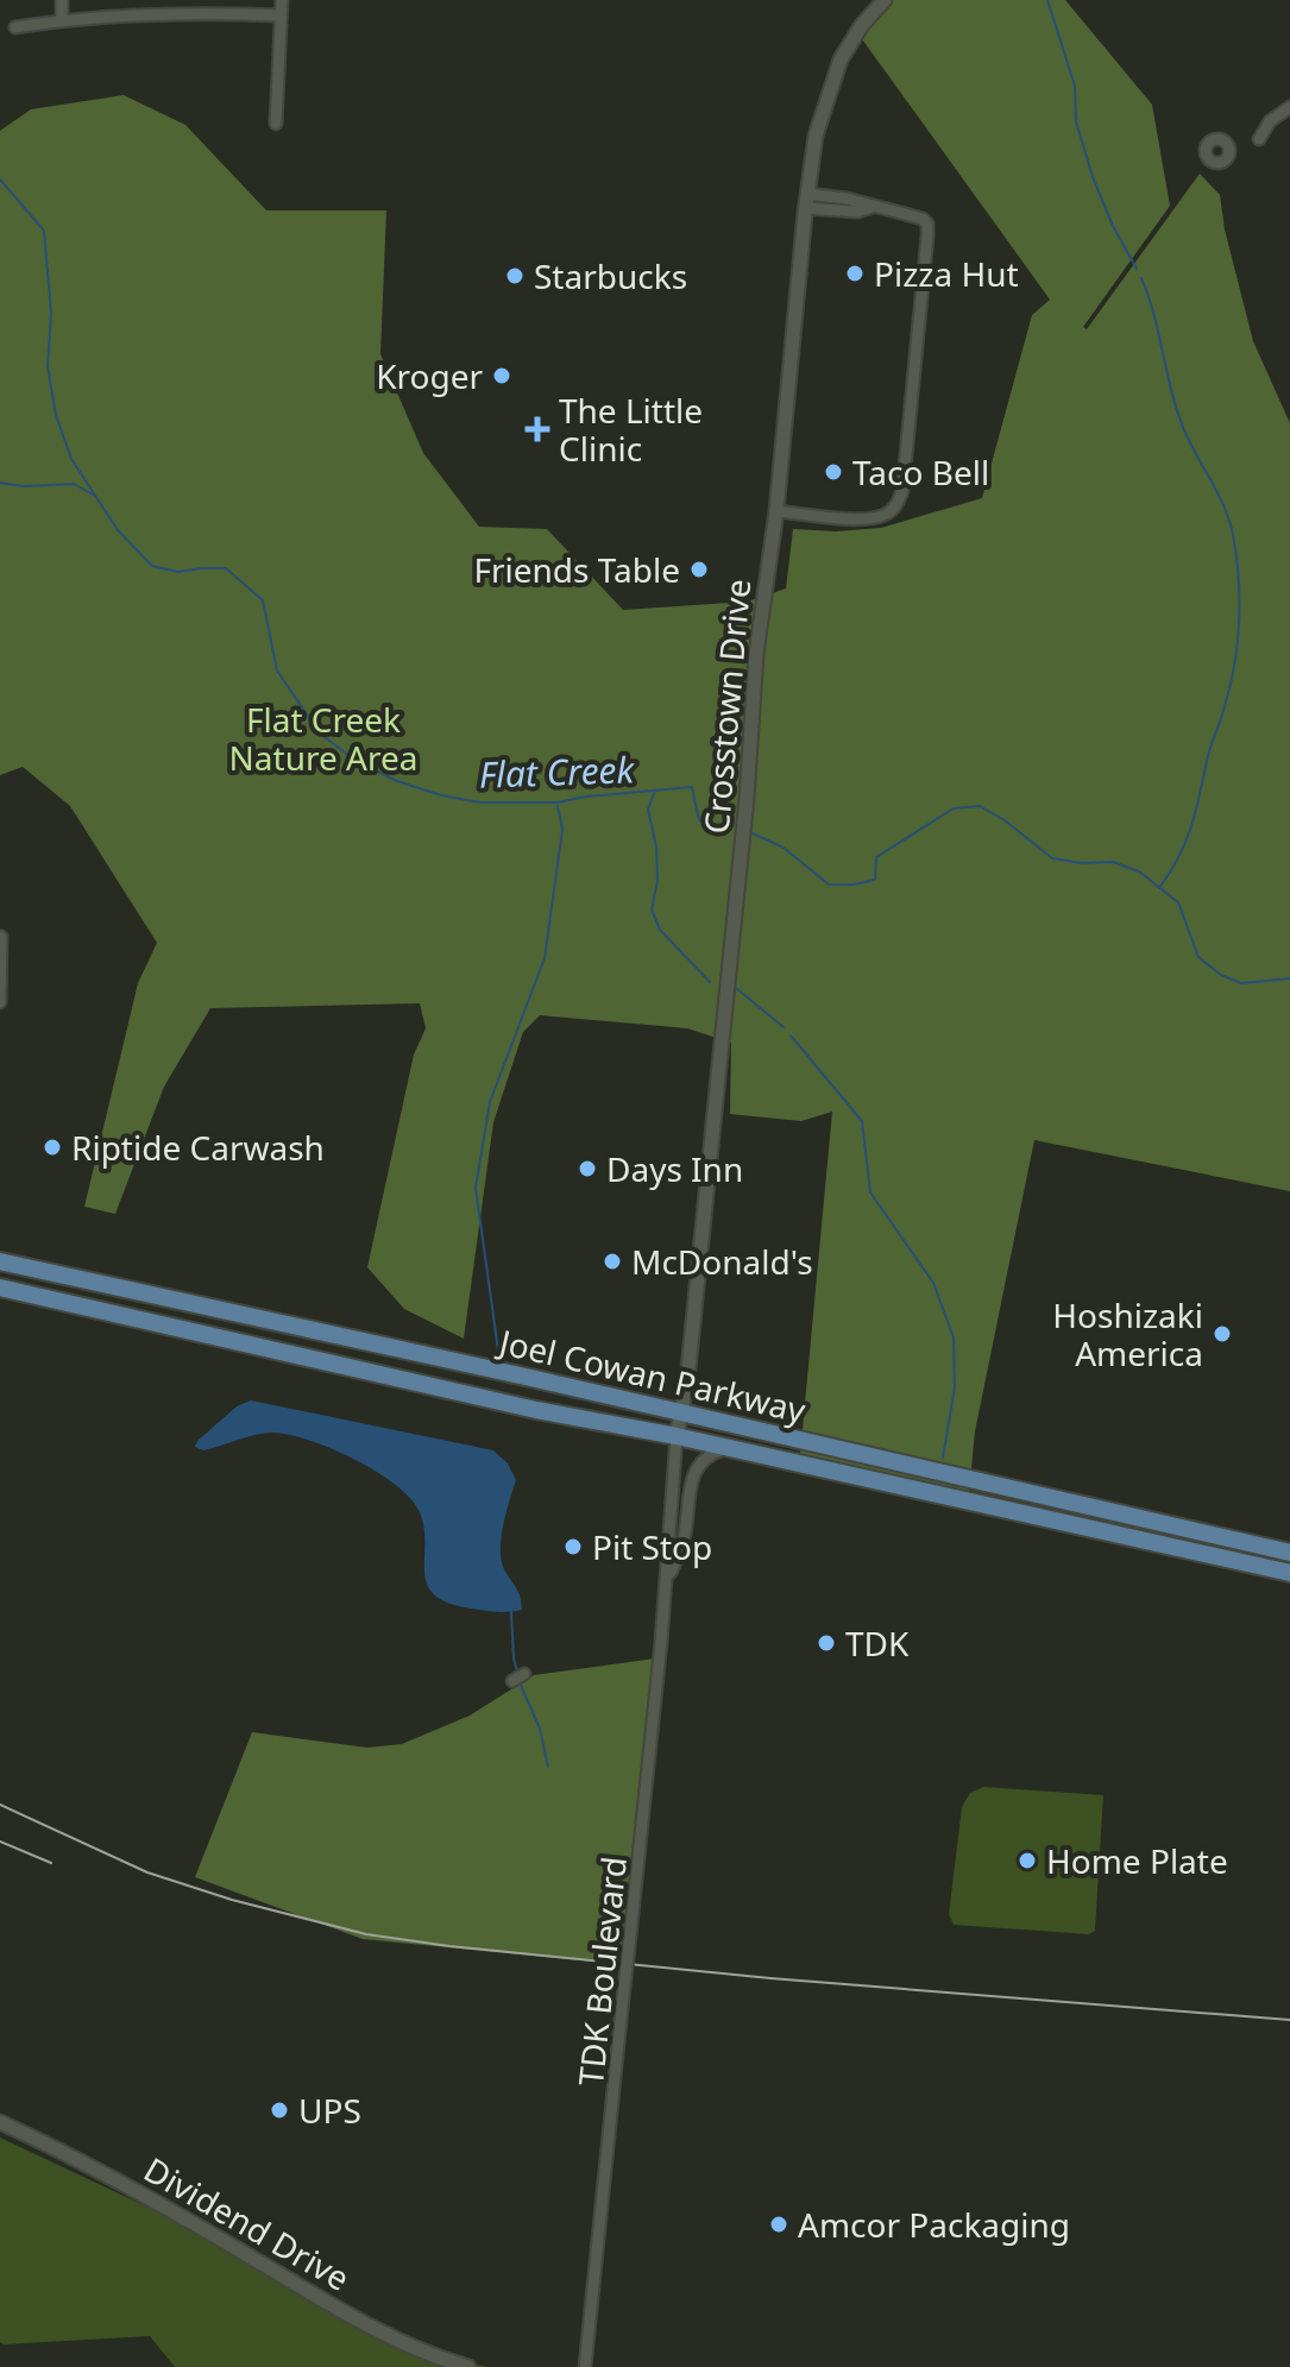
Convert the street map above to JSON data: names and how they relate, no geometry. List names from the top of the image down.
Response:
{
  "streets": {
    "main road": ["Joel Cowan Parkway"],
    "street": ["Crosstown Drive", "TDK Boulevard", "Dividend Drive"]
  },
  "crossings": [
    ["Crosstown Drive", "Joel Cowan Parkway"],
    ["Crosstown Drive", "TDK Boulevard"],
    ["Joel Cowan Parkway", "TDK Boulevard"]
  ],
  "water": ["Flat Creek"],
  "parks": ["Flat Creek Nature Area"],
  "places": {
    "other": [
      "Pizza Hut",
      "Starbucks",
      "Kroger",
      "Taco Bell",
      "Friends Table",
      "Riptide Carwash",
      "Days Inn",
      "McDonald's",
      "Hoshizaki America",
      "Pit Stop",
      "TDK",
      "Home Plate",
      "UPS",
      "Amcor Packaging"
    ],
    "health": ["The Little Clinic"]
  }
}
